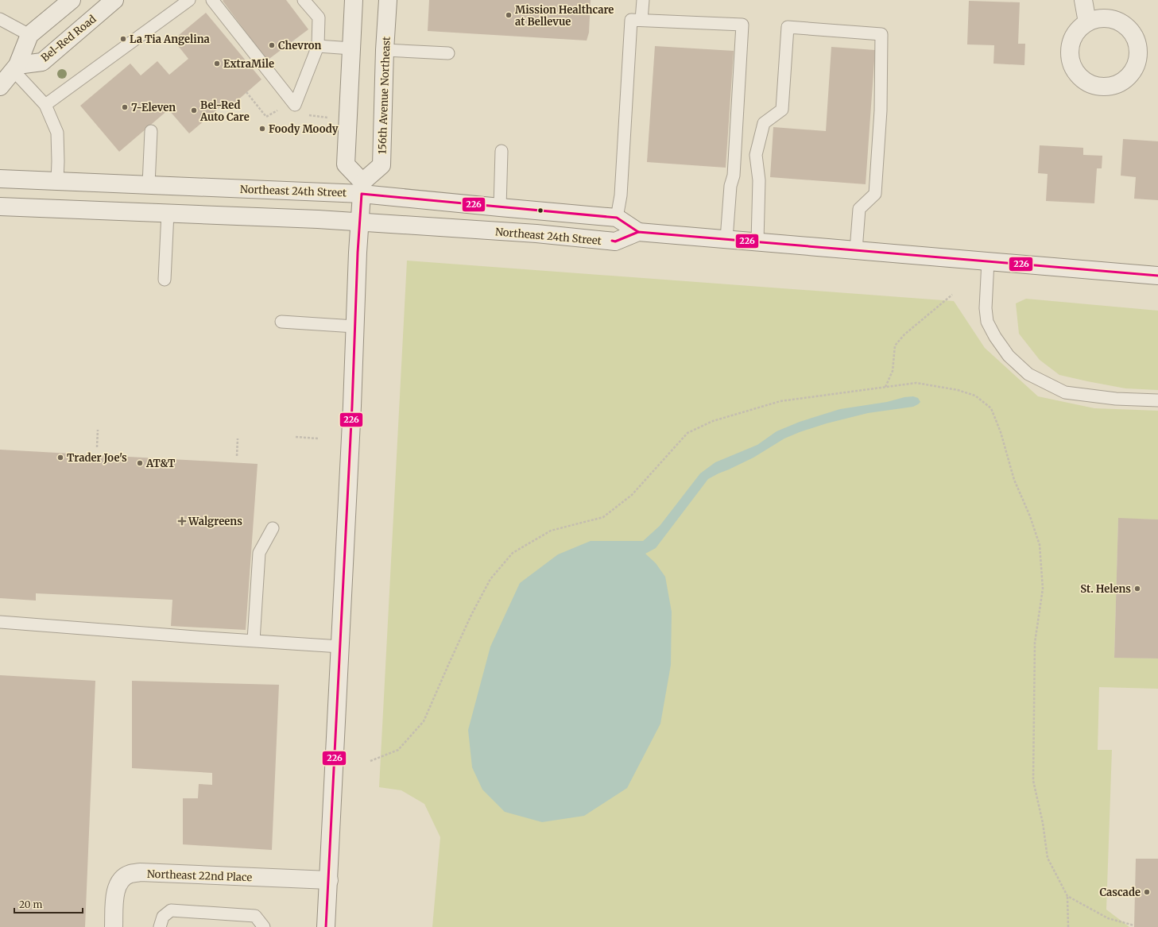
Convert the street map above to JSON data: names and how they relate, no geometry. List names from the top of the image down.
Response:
{
  "streets": {
    "main road": [
      "Bel-Red Road",
      "156th Avenue Northeast",
      "Northeast 24th Street",
      "Northeast 22nd Place"
    ]
  },
  "crossings": [
    ["156th Avenue Northeast", "Northeast 24th Street"]
  ],
  "places": {
    "other": [
      "Mission Healthcare at Bellevue",
      "La Tia Angelina",
      "Chevron",
      "ExtraMile",
      "7-Eleven",
      "Bel-Red Auto Care",
      "Foody Moody",
      "Trader Joe's",
      "AT&T",
      "St. Helens",
      "Cascade"
    ],
    "health": ["Walgreens"]
  },
  "lines": ["transit line 226"],
  "scale_bar": "20 m"
}
